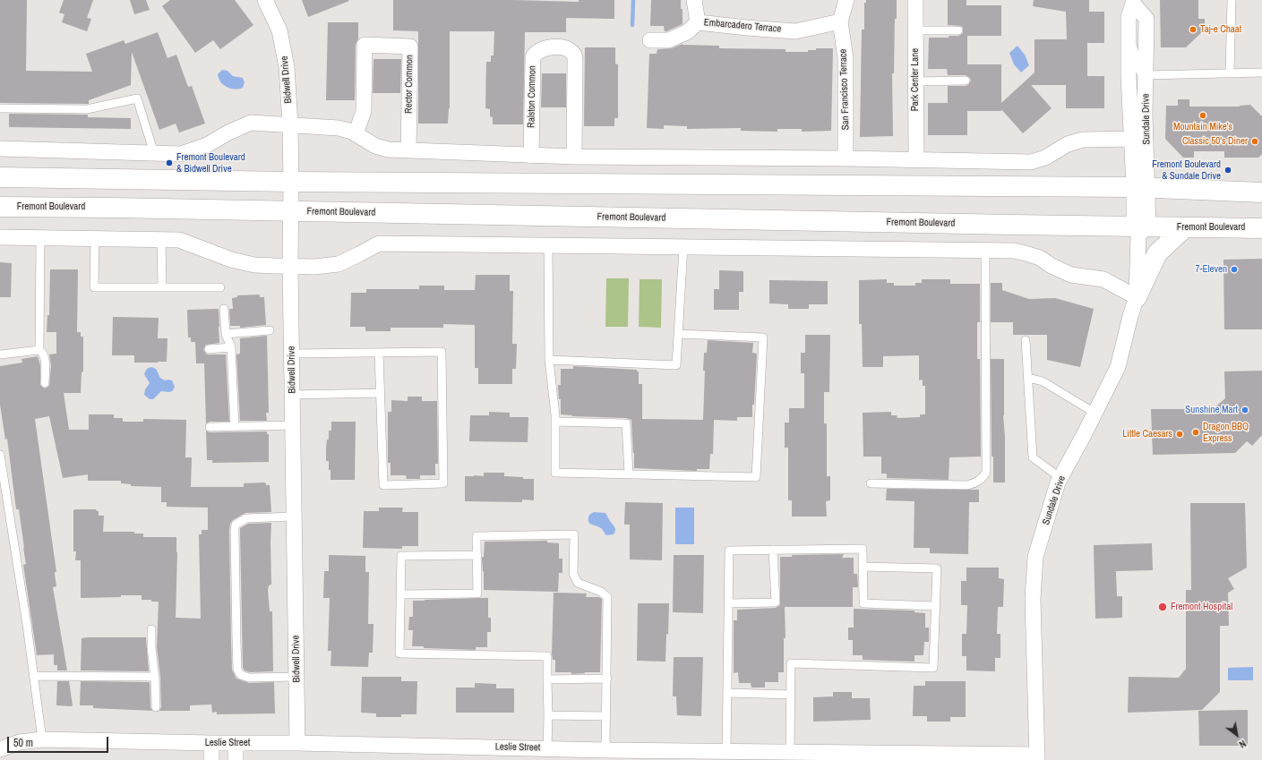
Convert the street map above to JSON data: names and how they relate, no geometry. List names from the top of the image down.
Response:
{
  "streets": {
    "main road": ["Fremont Boulevard"],
    "street": [
      "Embarcadero Terrace",
      "Bidwell Drive",
      "Park Center Lane",
      "Rector Common",
      "San Francisco Terrace",
      "Ralston Common",
      "Sundale Drive",
      "Leslie Street"
    ]
  },
  "crossings": [
    ["Embarcadero Terrace", "San Francisco Terrace"],
    ["Bidwell Drive", "Fremont Boulevard"],
    ["Bidwell Drive", "Leslie Street"],
    ["Sundale Drive", "Fremont Boulevard"],
    ["Sundale Drive", "Leslie Street"]
  ],
  "places": [
    "Taj-e Chaat",
    "Mountain Mike's",
    "Classic 50's Diner",
    "Fremont Boulevard & Bidwell Drive",
    "Fremont Boulevard & Sundale Drive",
    "7-Eleven",
    "Sunshine Mart",
    "Dragon BBQ Express",
    "Little Caesars",
    "Fremont Hospital"
  ],
  "scale_bar": "50 m",
  "north": "bottom right"
}
